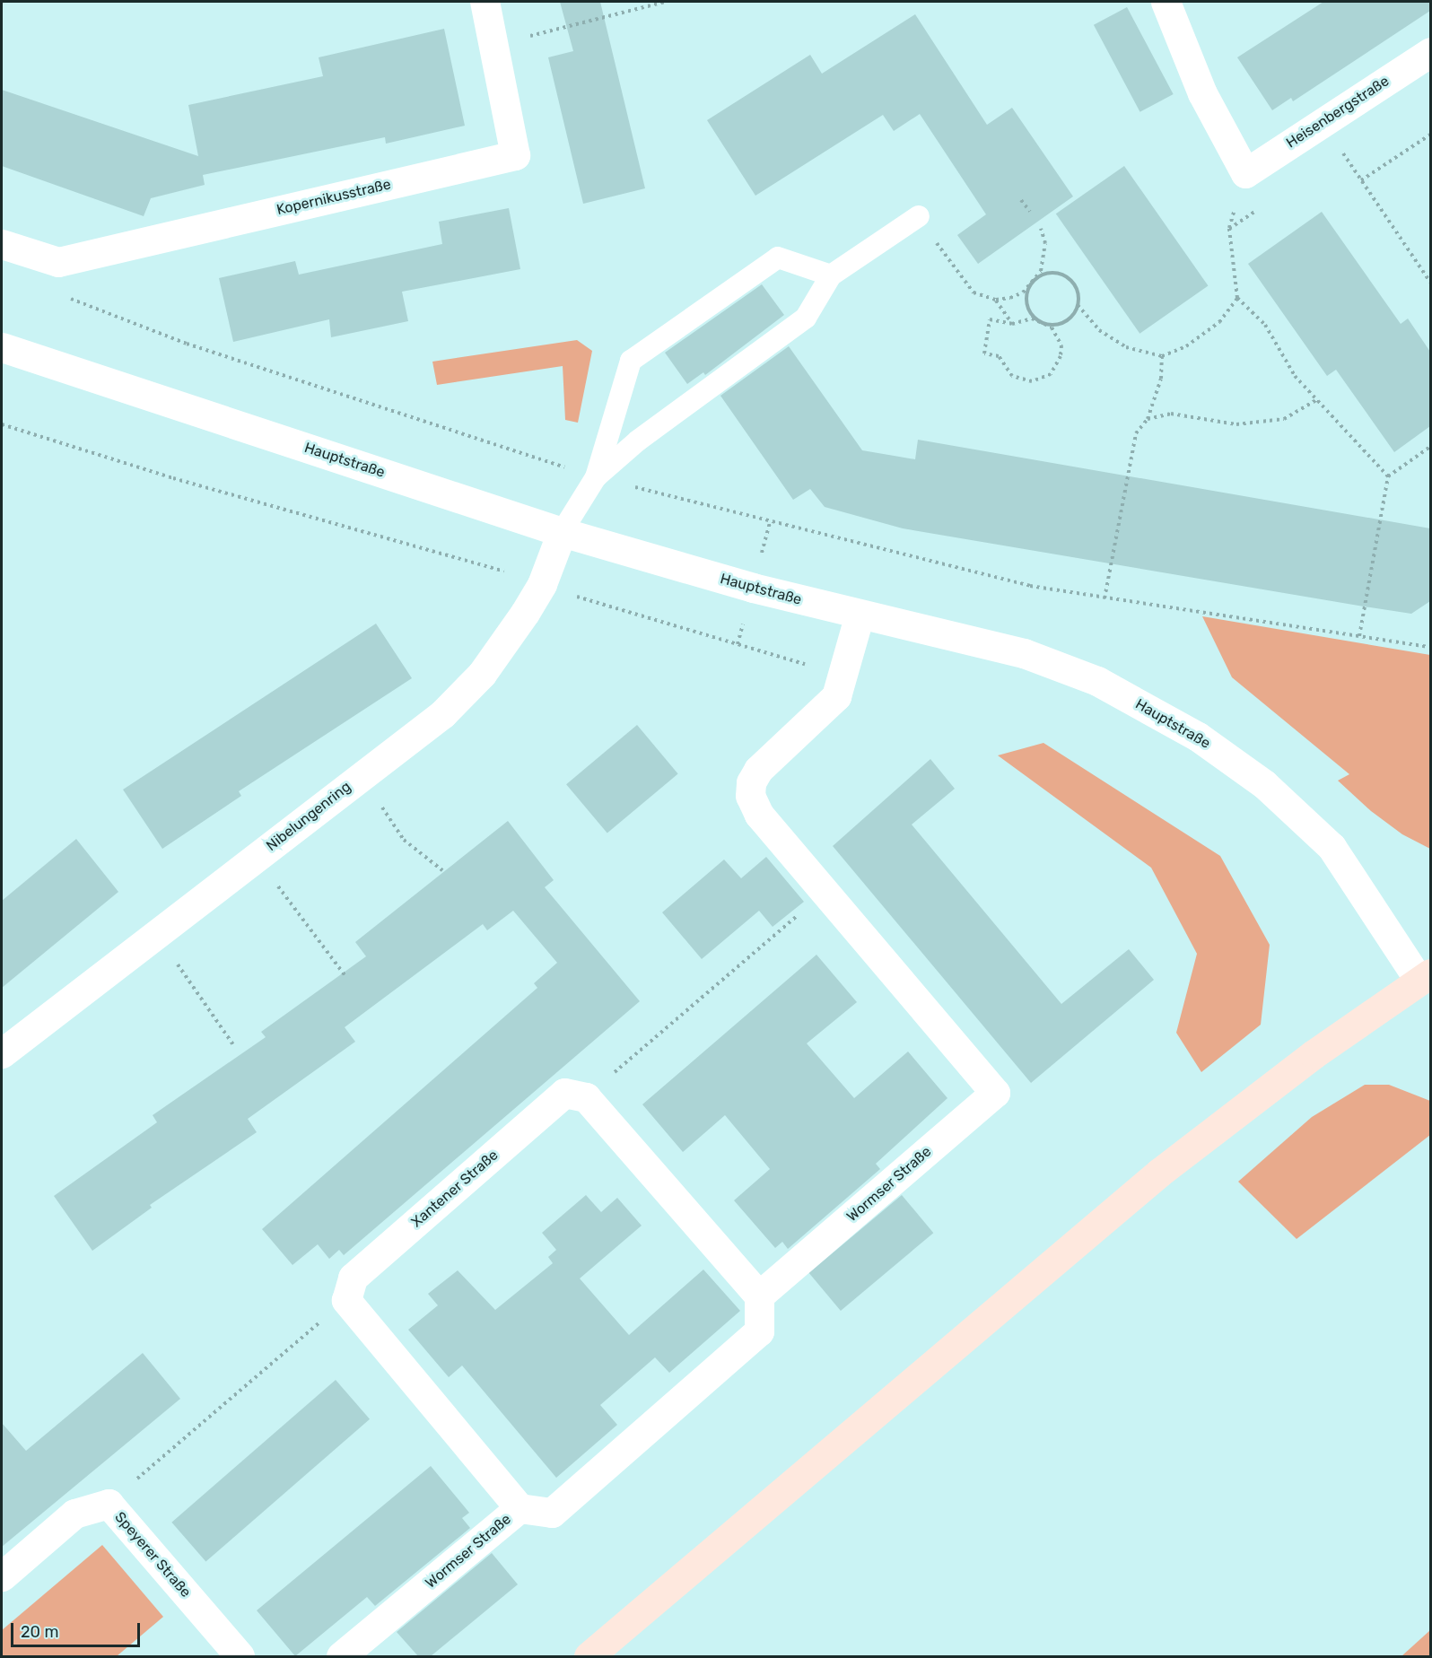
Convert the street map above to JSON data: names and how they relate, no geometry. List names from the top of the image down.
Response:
{
  "streets": {
    "street": [
      "Heisenbergstraße",
      "Kopernikusstraße",
      "Hauptstraße",
      "Nibelungenring",
      "Wormser Straße",
      "Xantener Straße",
      "Speyerer Straße"
    ]
  },
  "crossings": [
    ["Hauptstraße", "Nibelungenring"],
    ["Hauptstraße", "Wormser Straße"]
  ],
  "scale_bar": "20 m"
}
